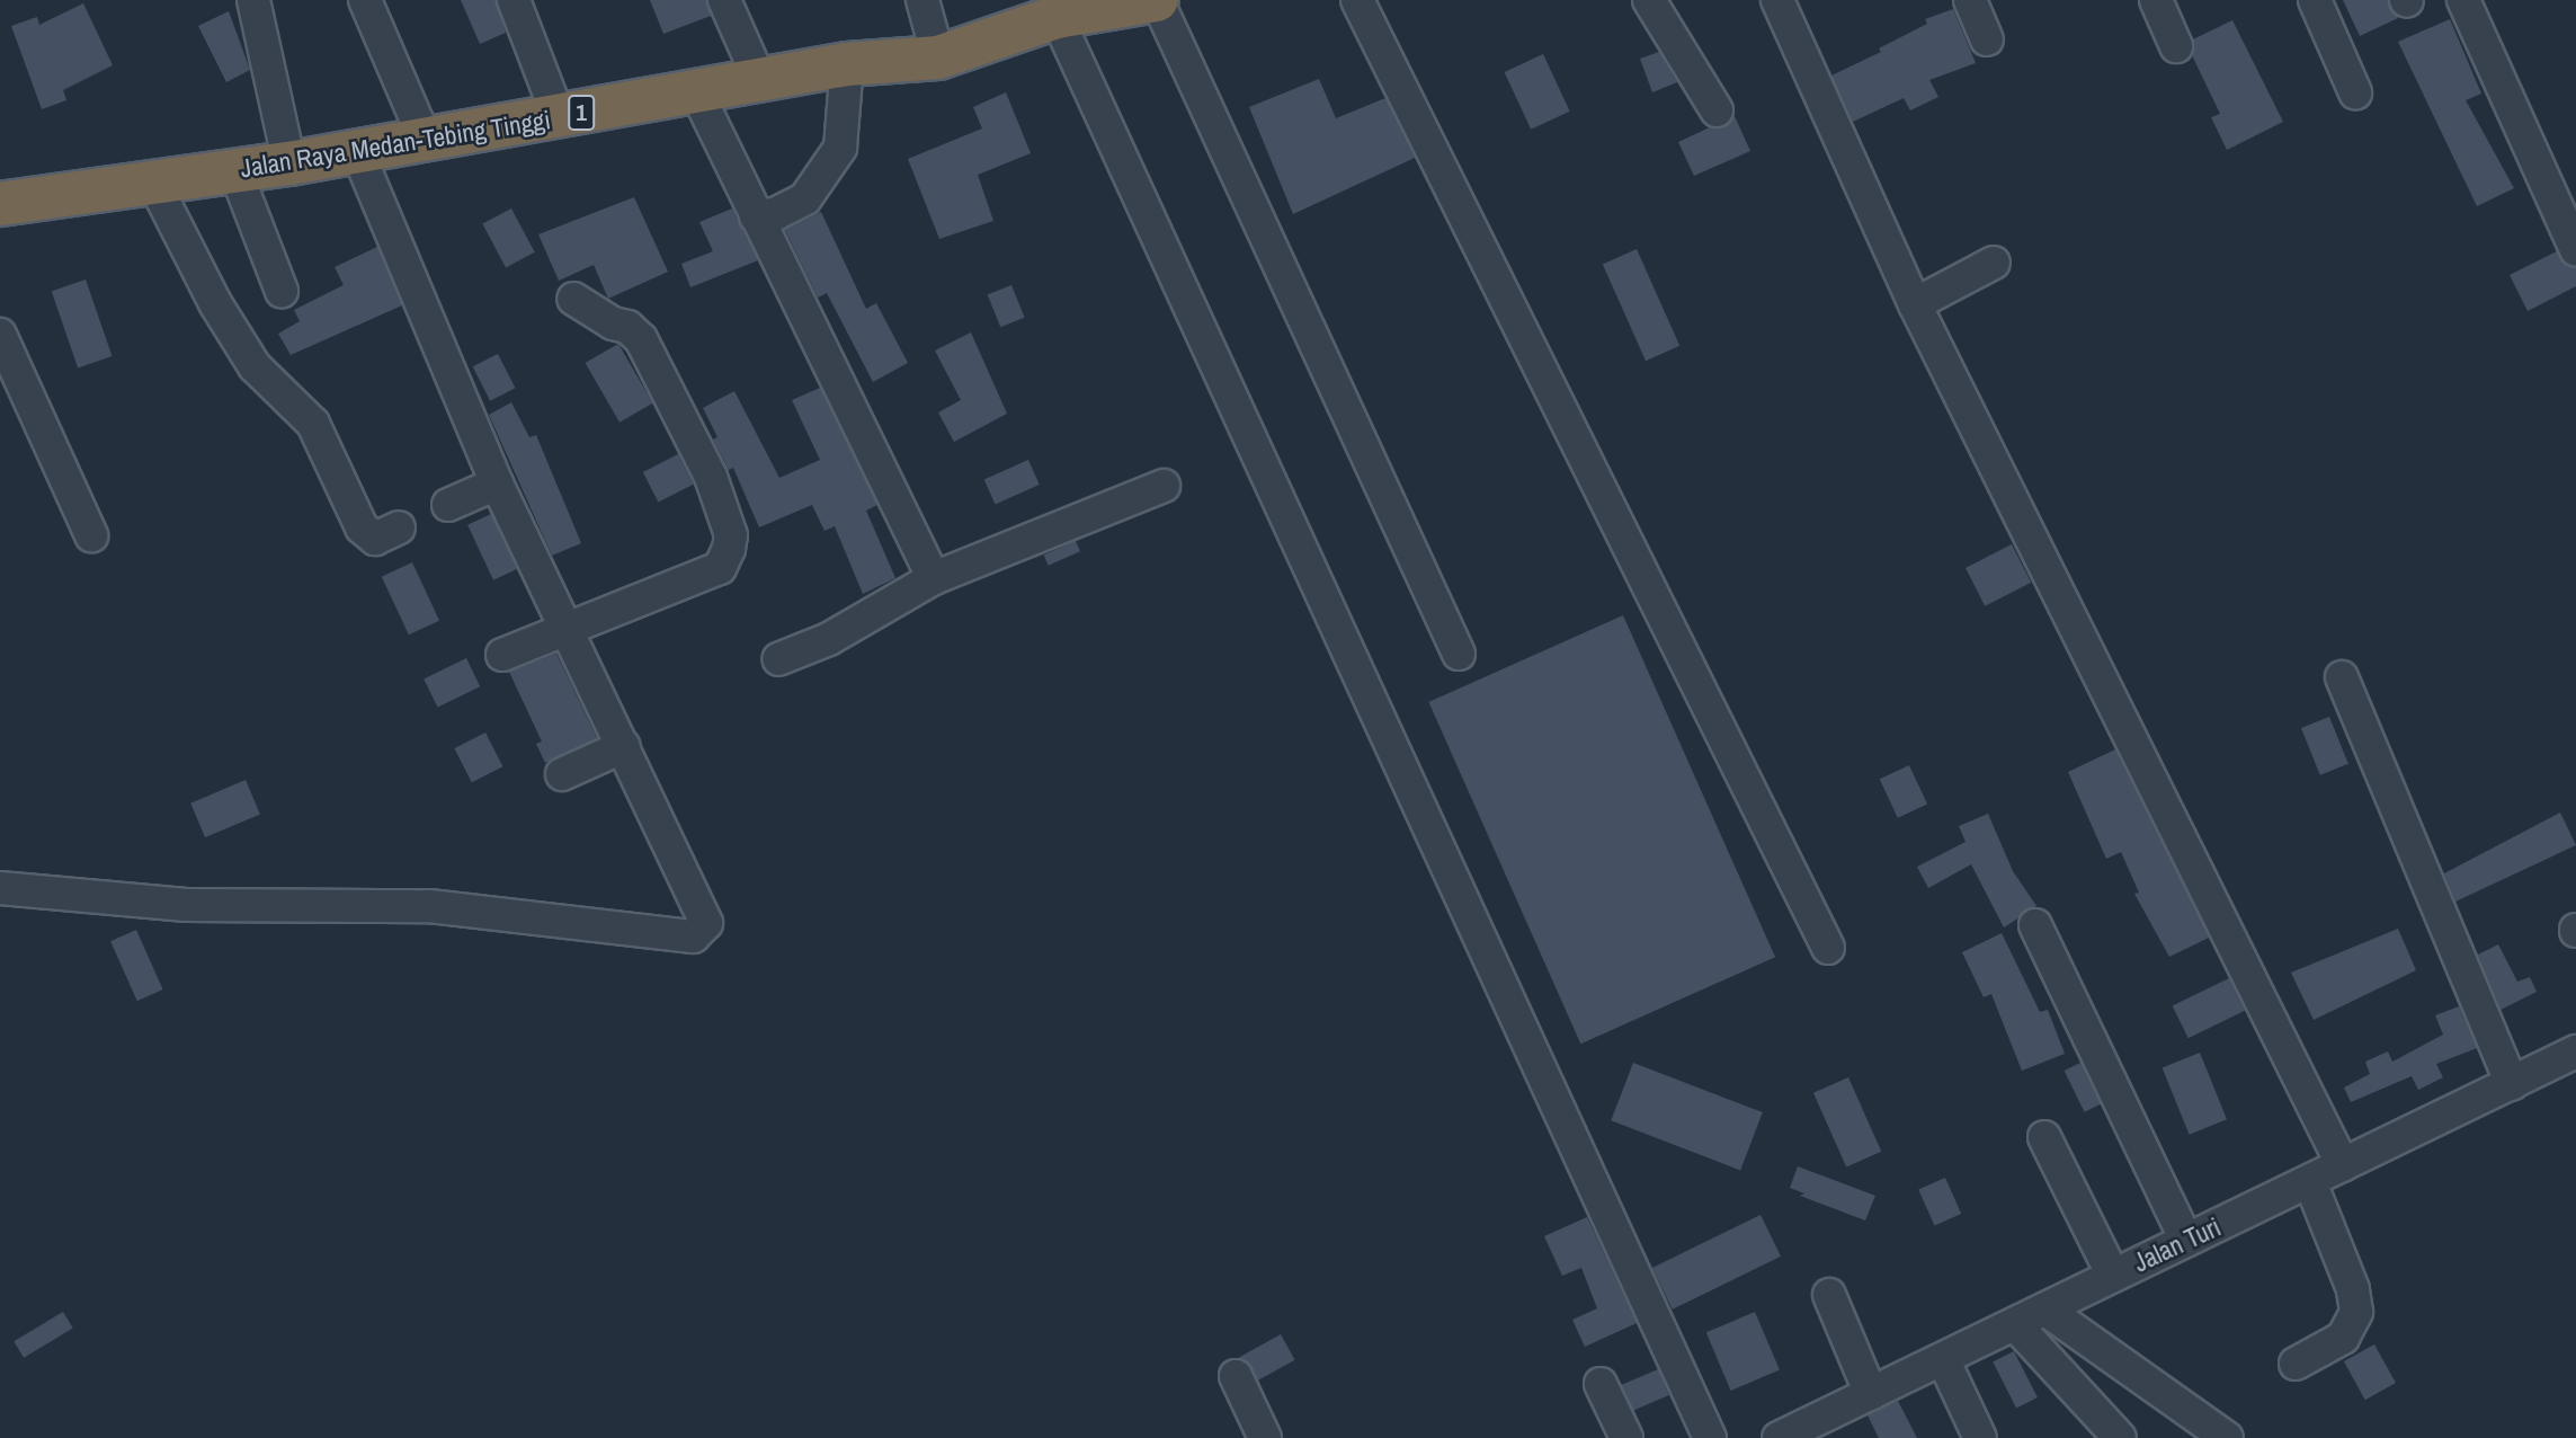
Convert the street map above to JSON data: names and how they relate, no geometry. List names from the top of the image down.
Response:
{
  "streets": {
    "highway": ["1", "Jalan Raya Medan-Tebing Tinggi"],
    "street": ["Jalan Turi"]
  }
}
